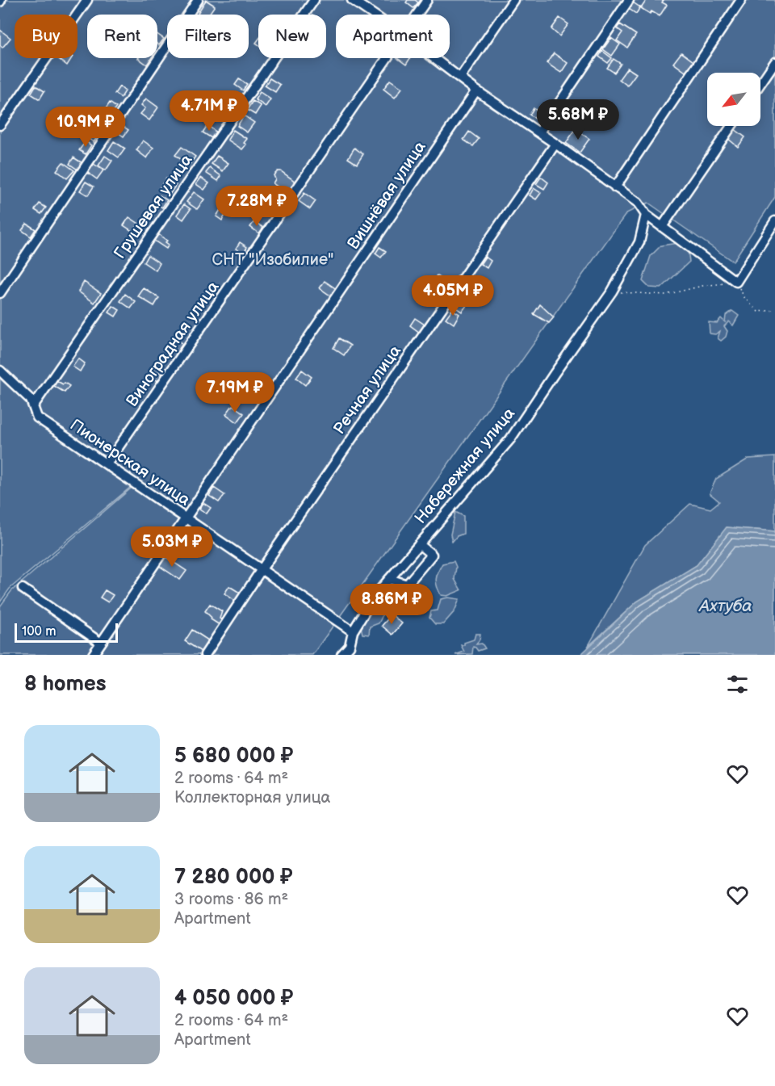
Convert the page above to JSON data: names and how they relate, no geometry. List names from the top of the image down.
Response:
{
  "streets": {
    "street": [
      "Вишнёвая улица",
      "Грушевая улица",
      "Виноградная улица",
      "Речная улица",
      "Пионерская улица",
      "Набережная улица"
    ]
  },
  "crossings": [
    ["Вишнёвая улица", "Пионерская улица"],
    ["Грушевая улица", "Пионерская улица"],
    ["Виноградная улица", "Пионерская улица"],
    ["Речная улица", "Пионерская улица"],
    ["Пионерская улица", "Набережная улица"]
  ],
  "water": ["Ахтуба"],
  "parks": ["СНТ \"Изобилие\""],
  "scale_bar": "100 m",
  "north": "bottom left",
  "page": {
    "chip": [
      "Buy",
      "Rent",
      "Filters",
      "New",
      "Apartment"
    ],
    "price": [
      "4.71M ₽",
      "5.68M ₽",
      "10.9M ₽",
      "7.28M ₽",
      "4.05M ₽",
      "7.19M ₽",
      "5.03M ₽",
      "8.86M ₽"
    ],
    "scale": "100 m",
    "heading": "8 homes",
    "list": [
      {
        "name": "5 680 000 ₽",
        "note": "2 rooms · 64 m² · Коллекторная улица"
      },
      {
        "name": "7 280 000 ₽",
        "note": "3 rooms · 86 m² · Apartment"
      },
      {
        "name": "4 050 000 ₽",
        "note": "2 rooms · 64 m² · Apartment"
      }
    ]
  }
}
